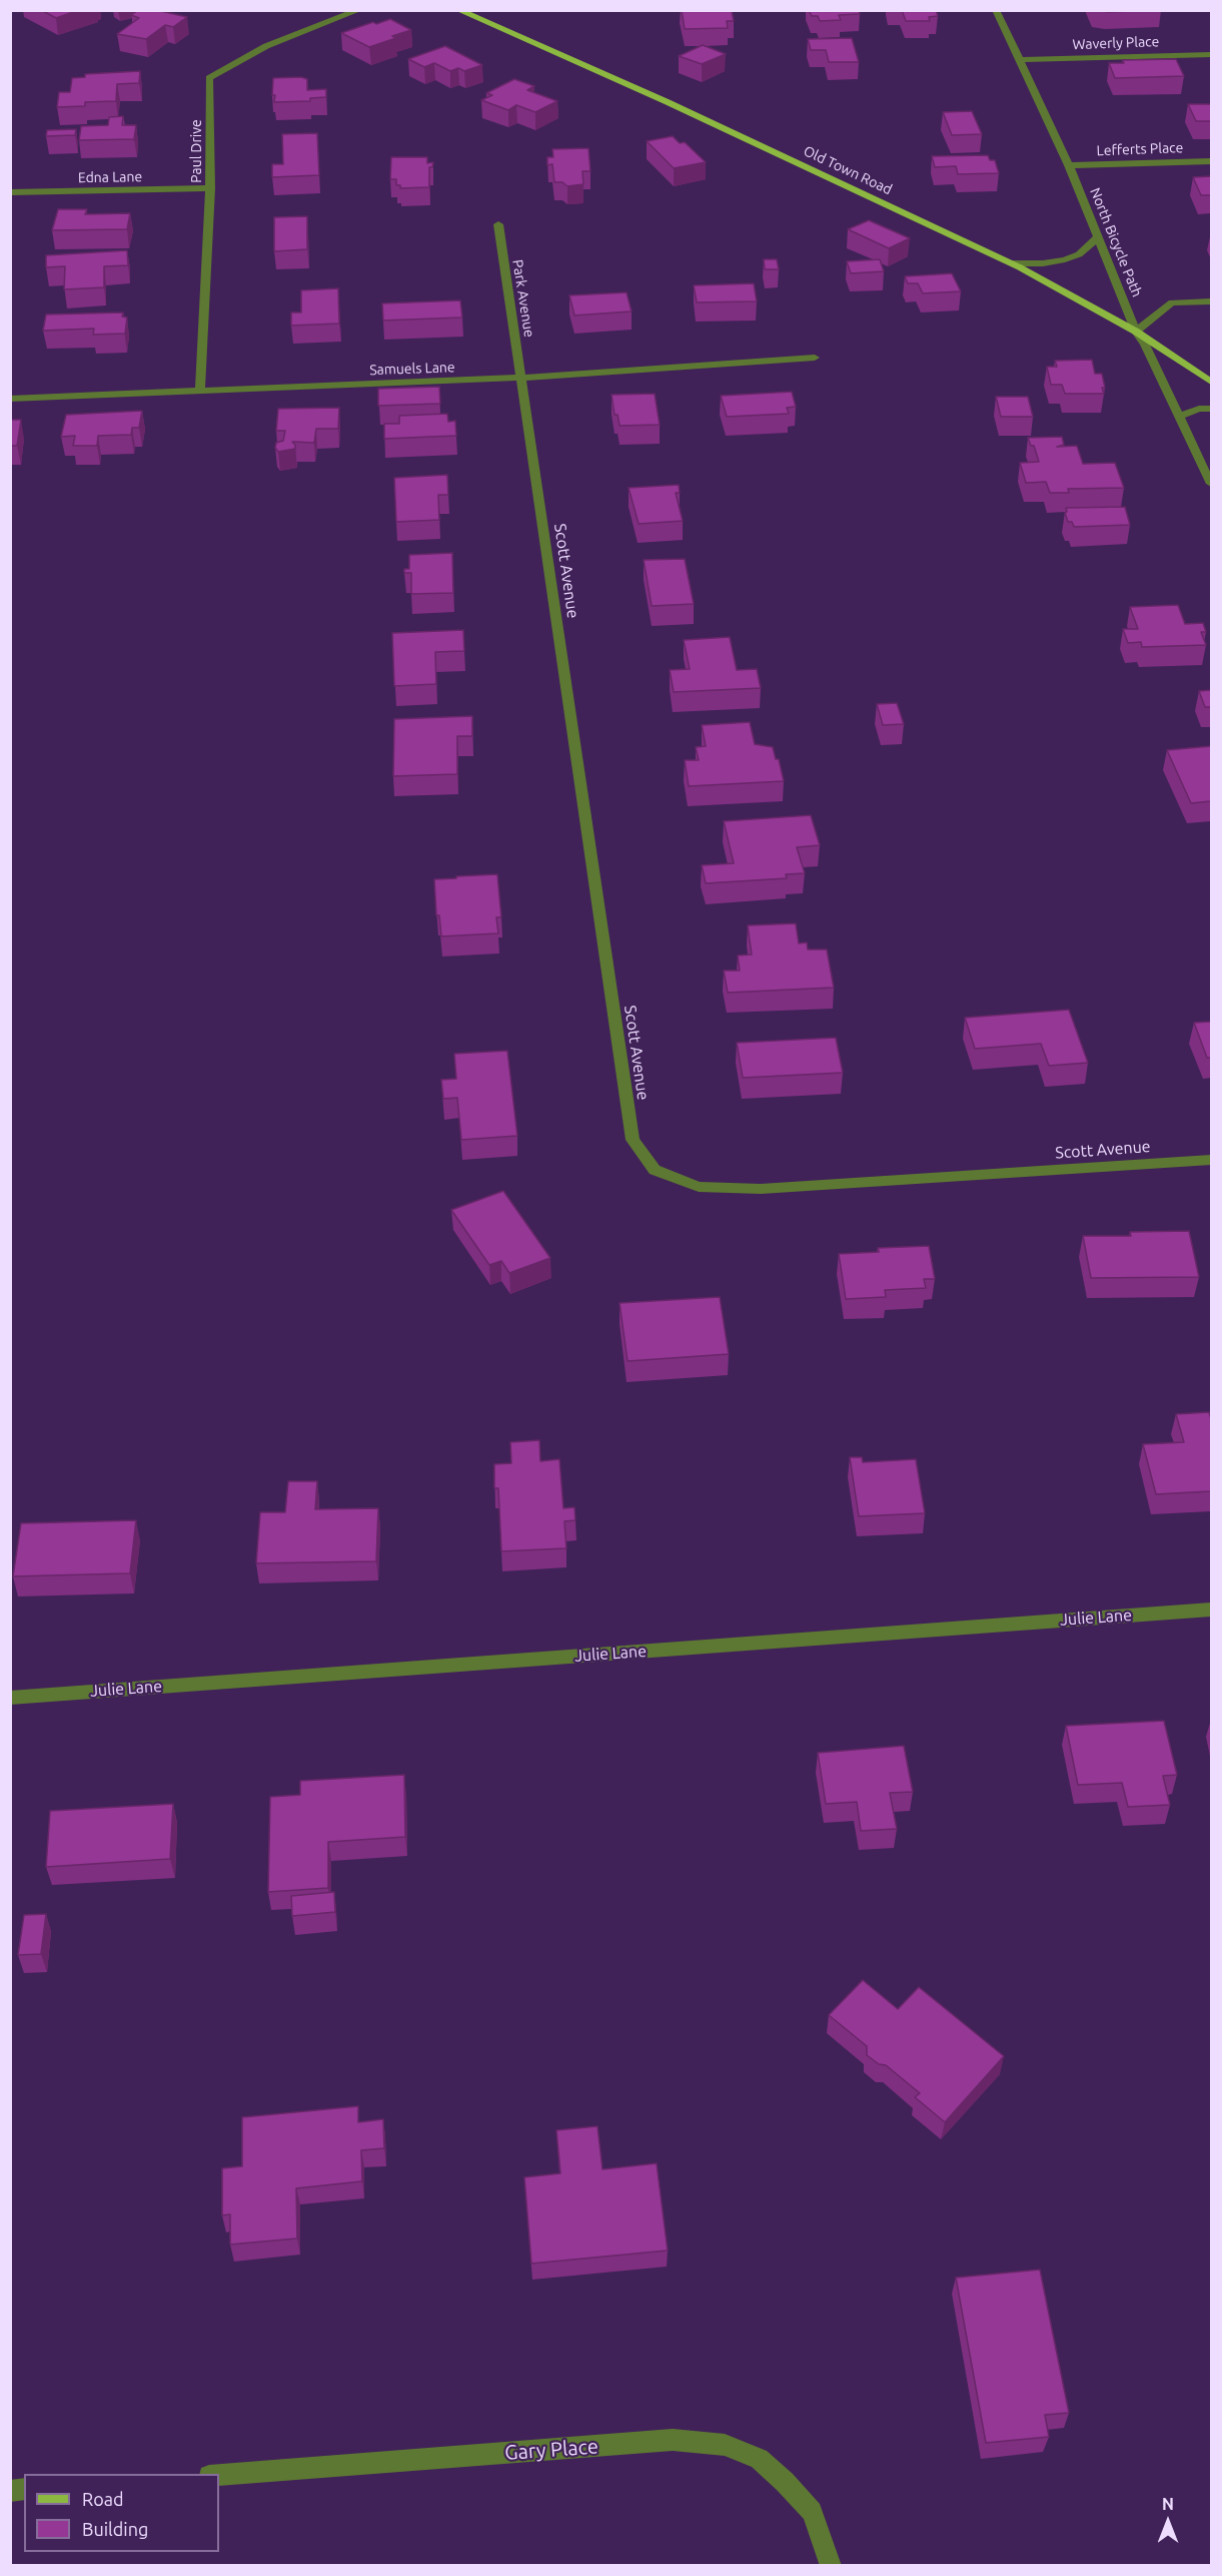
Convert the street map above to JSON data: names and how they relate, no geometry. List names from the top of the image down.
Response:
{
  "streets": {
    "main road": ["Old Town Road"],
    "street": [
      "Waverly Place",
      "Lefferts Place",
      "Paul Drive",
      "Edna Lane",
      "North Bicycle Path",
      "Park Avenue",
      "Samuels Lane",
      "Scott Avenue",
      "Julie Lane",
      "Gary Place"
    ]
  },
  "crossings": [
    ["Waverly Place", "North Bicycle Path"],
    ["Lefferts Place", "North Bicycle Path"],
    ["Paul Drive", "Edna Lane"],
    ["Paul Drive", "Samuels Lane"],
    ["Old Town Road", "North Bicycle Path"],
    ["Park Avenue", "Samuels Lane"],
    ["Park Avenue", "Scott Avenue"],
    ["Samuels Lane", "Scott Avenue"]
  ],
  "legend": ["Road", "Building"],
  "north": "top"
}
